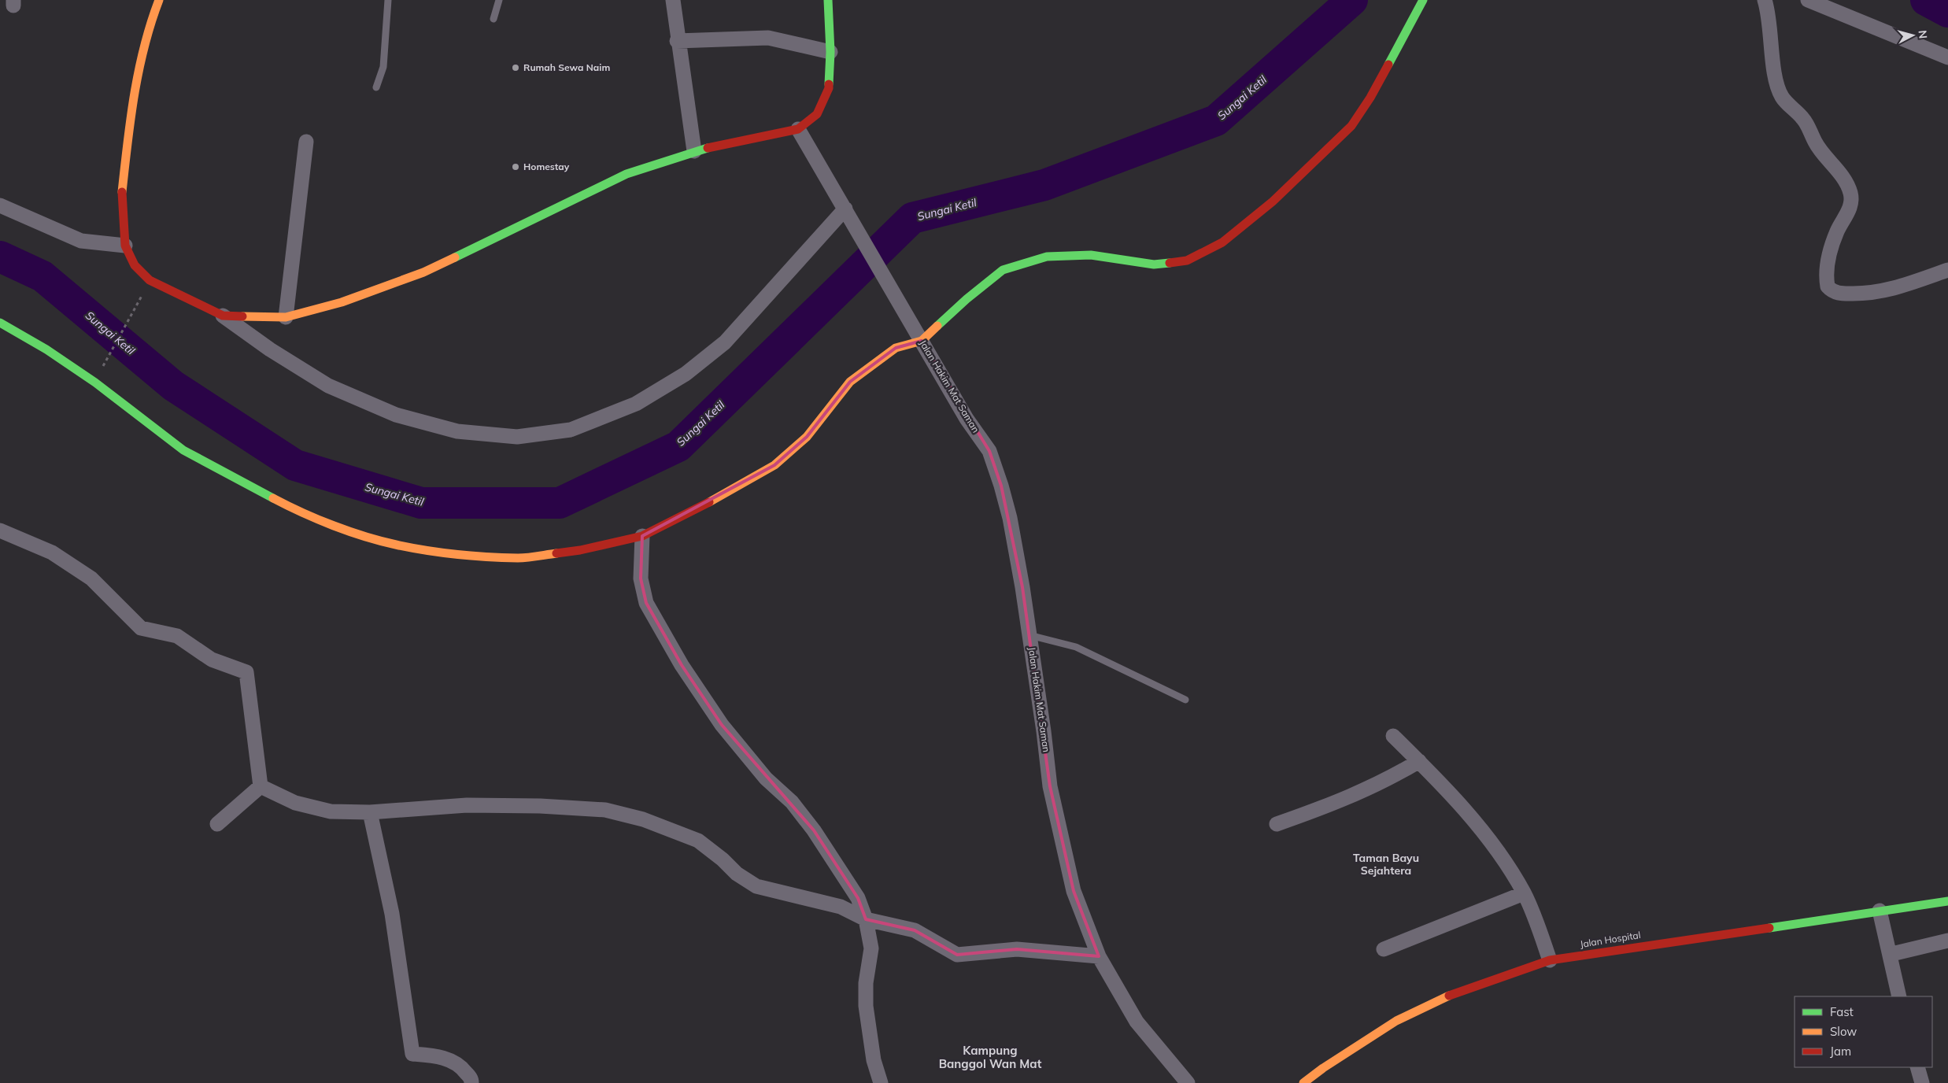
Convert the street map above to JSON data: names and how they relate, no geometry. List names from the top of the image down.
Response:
{
  "streets": {
    "street": ["Jalan Hakim Mat Saman", "Jalan Hospital"]
  },
  "districts": ["Taman Bayu Sejahtera", "Kampung Banggol Wan Mat"],
  "water": ["Sungai Ketil"],
  "places": ["Rumah Sewa Naim", "Homestay"],
  "legend": ["Fast", "Slow", "Jam"],
  "north": "right"
}
